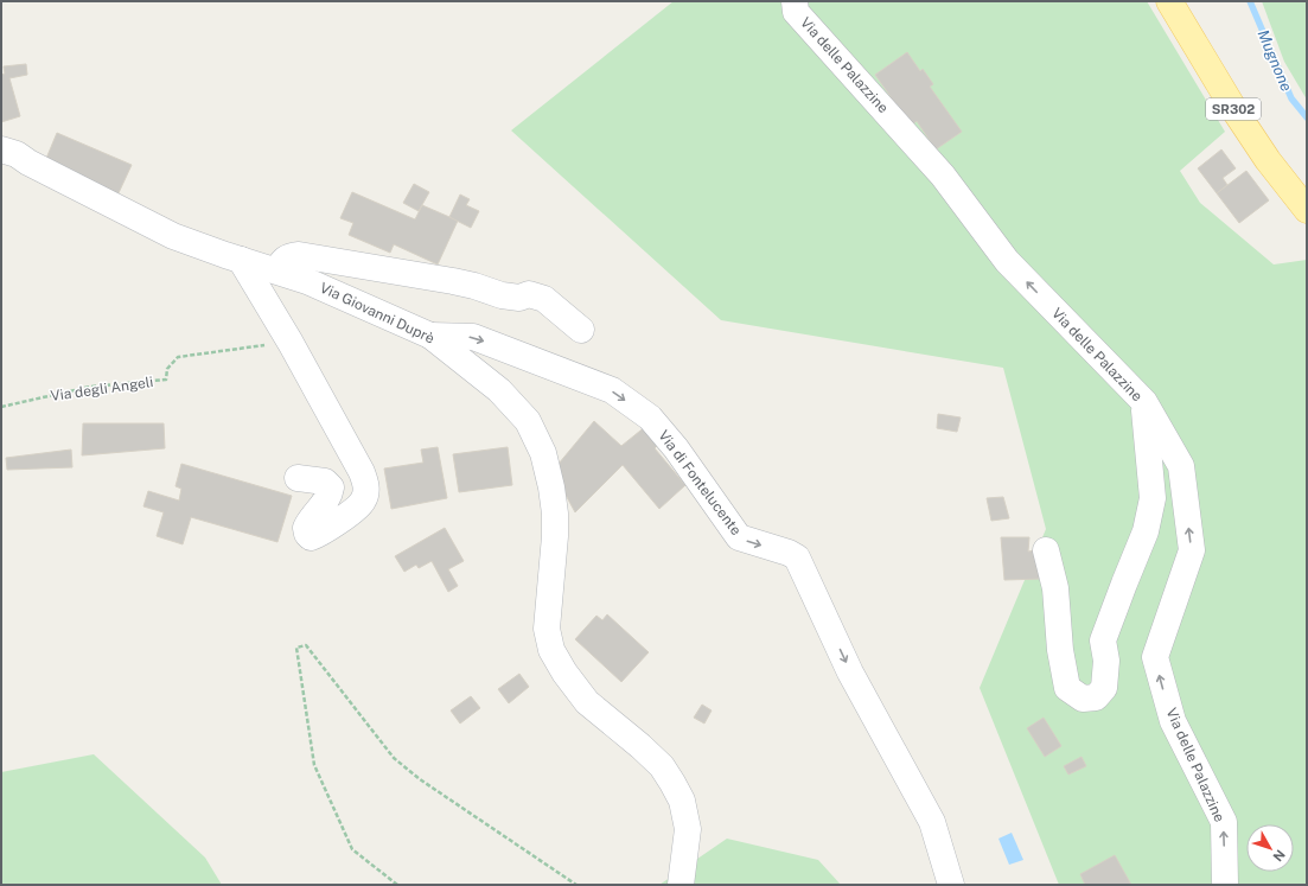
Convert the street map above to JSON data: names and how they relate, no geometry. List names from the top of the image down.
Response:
{
  "streets": {
    "main road": ["SR302"],
    "street": ["Via delle Palazzine", "Via Giovanni Duprè", "Via di Fontelucente"],
    "path": ["Via degli Angeli"]
  },
  "crossings": [
    ["Via Giovanni Duprè", "Via di Fontelucente"]
  ],
  "one_way": ["Via delle Palazzine", "Via di Fontelucente"],
  "water": ["Mugnone"],
  "north": "bottom right"
}
